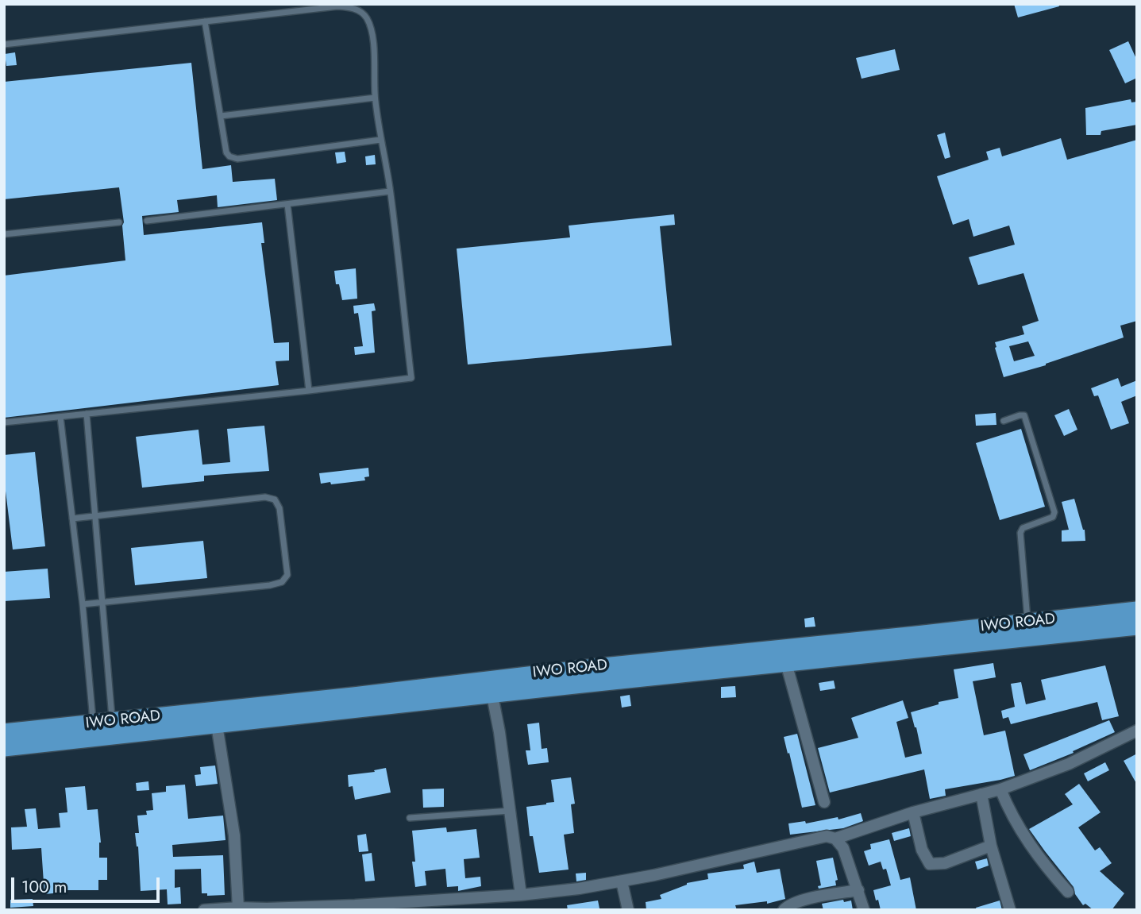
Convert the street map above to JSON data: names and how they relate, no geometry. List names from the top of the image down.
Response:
{
  "streets": {
    "main road": ["IWO ROAD"]
  },
  "scale_bar": "100 m"
}
